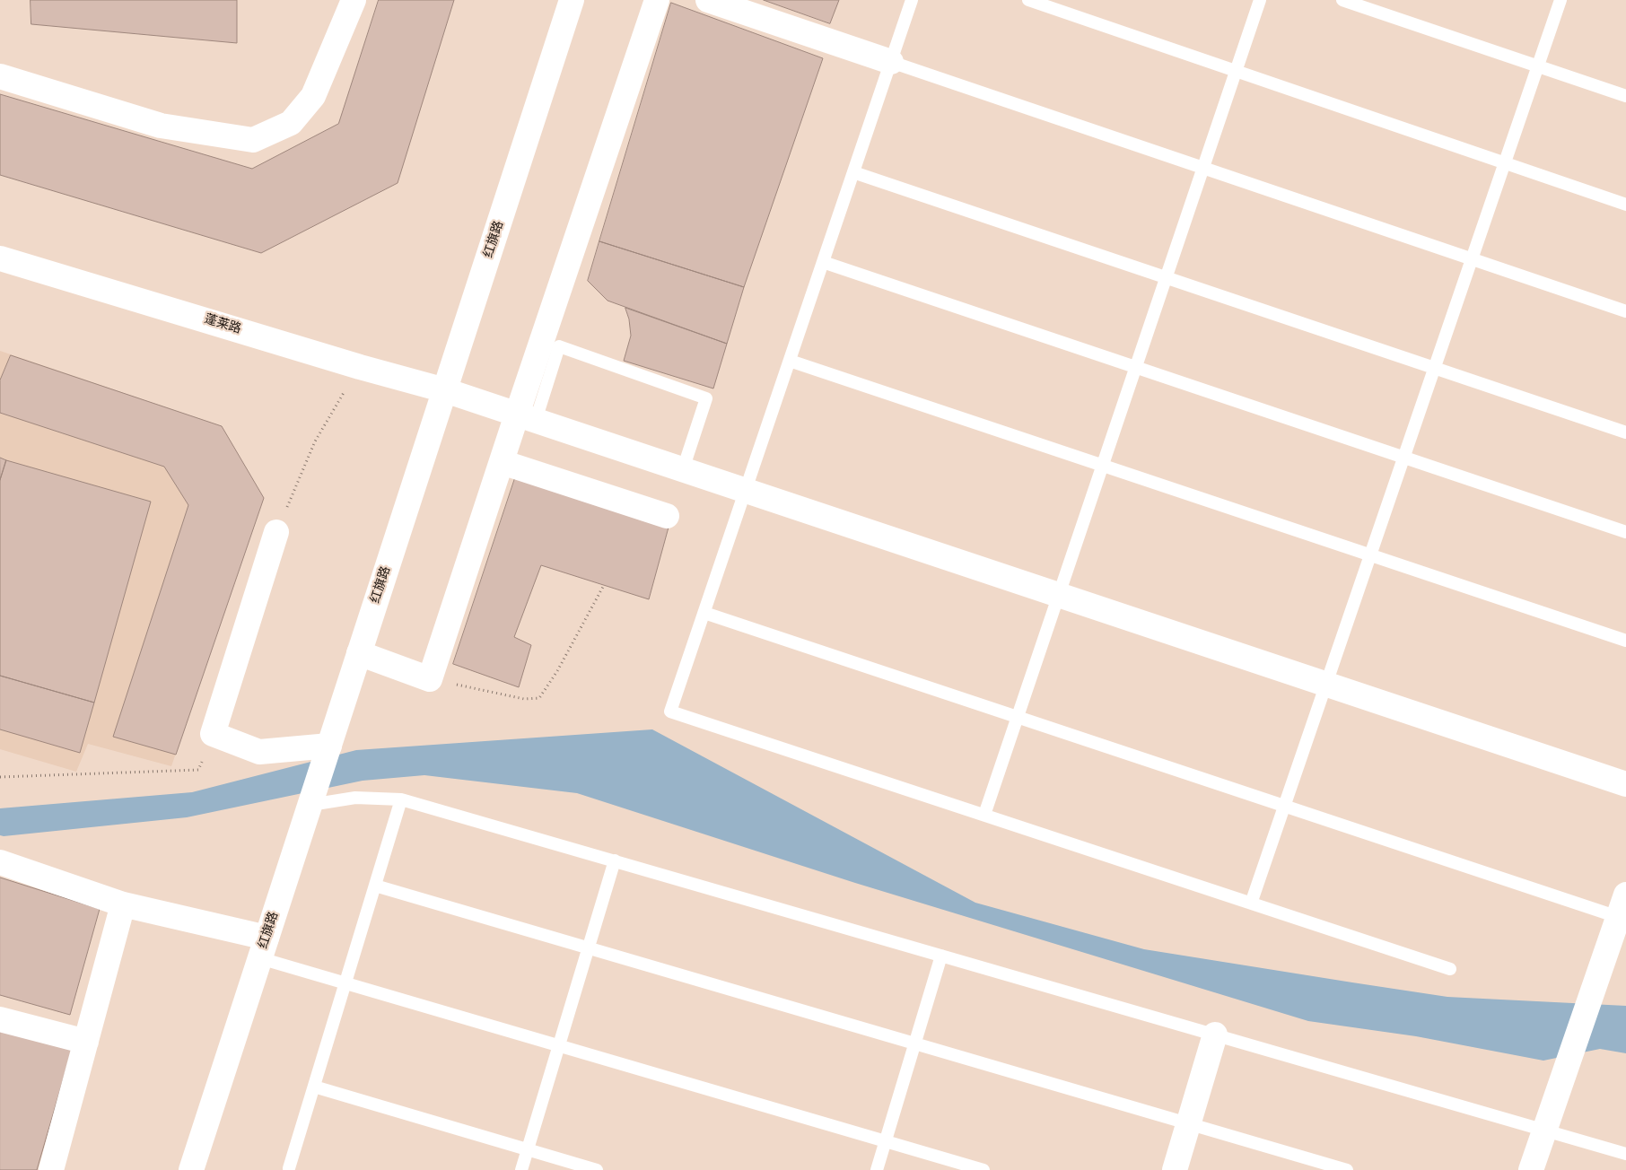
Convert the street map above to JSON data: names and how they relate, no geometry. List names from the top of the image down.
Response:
{
  "streets": {
    "street": ["红旗路", "蓬莱路"]
  },
  "crossings": [
    ["红旗路", "蓬莱路"]
  ]
}
